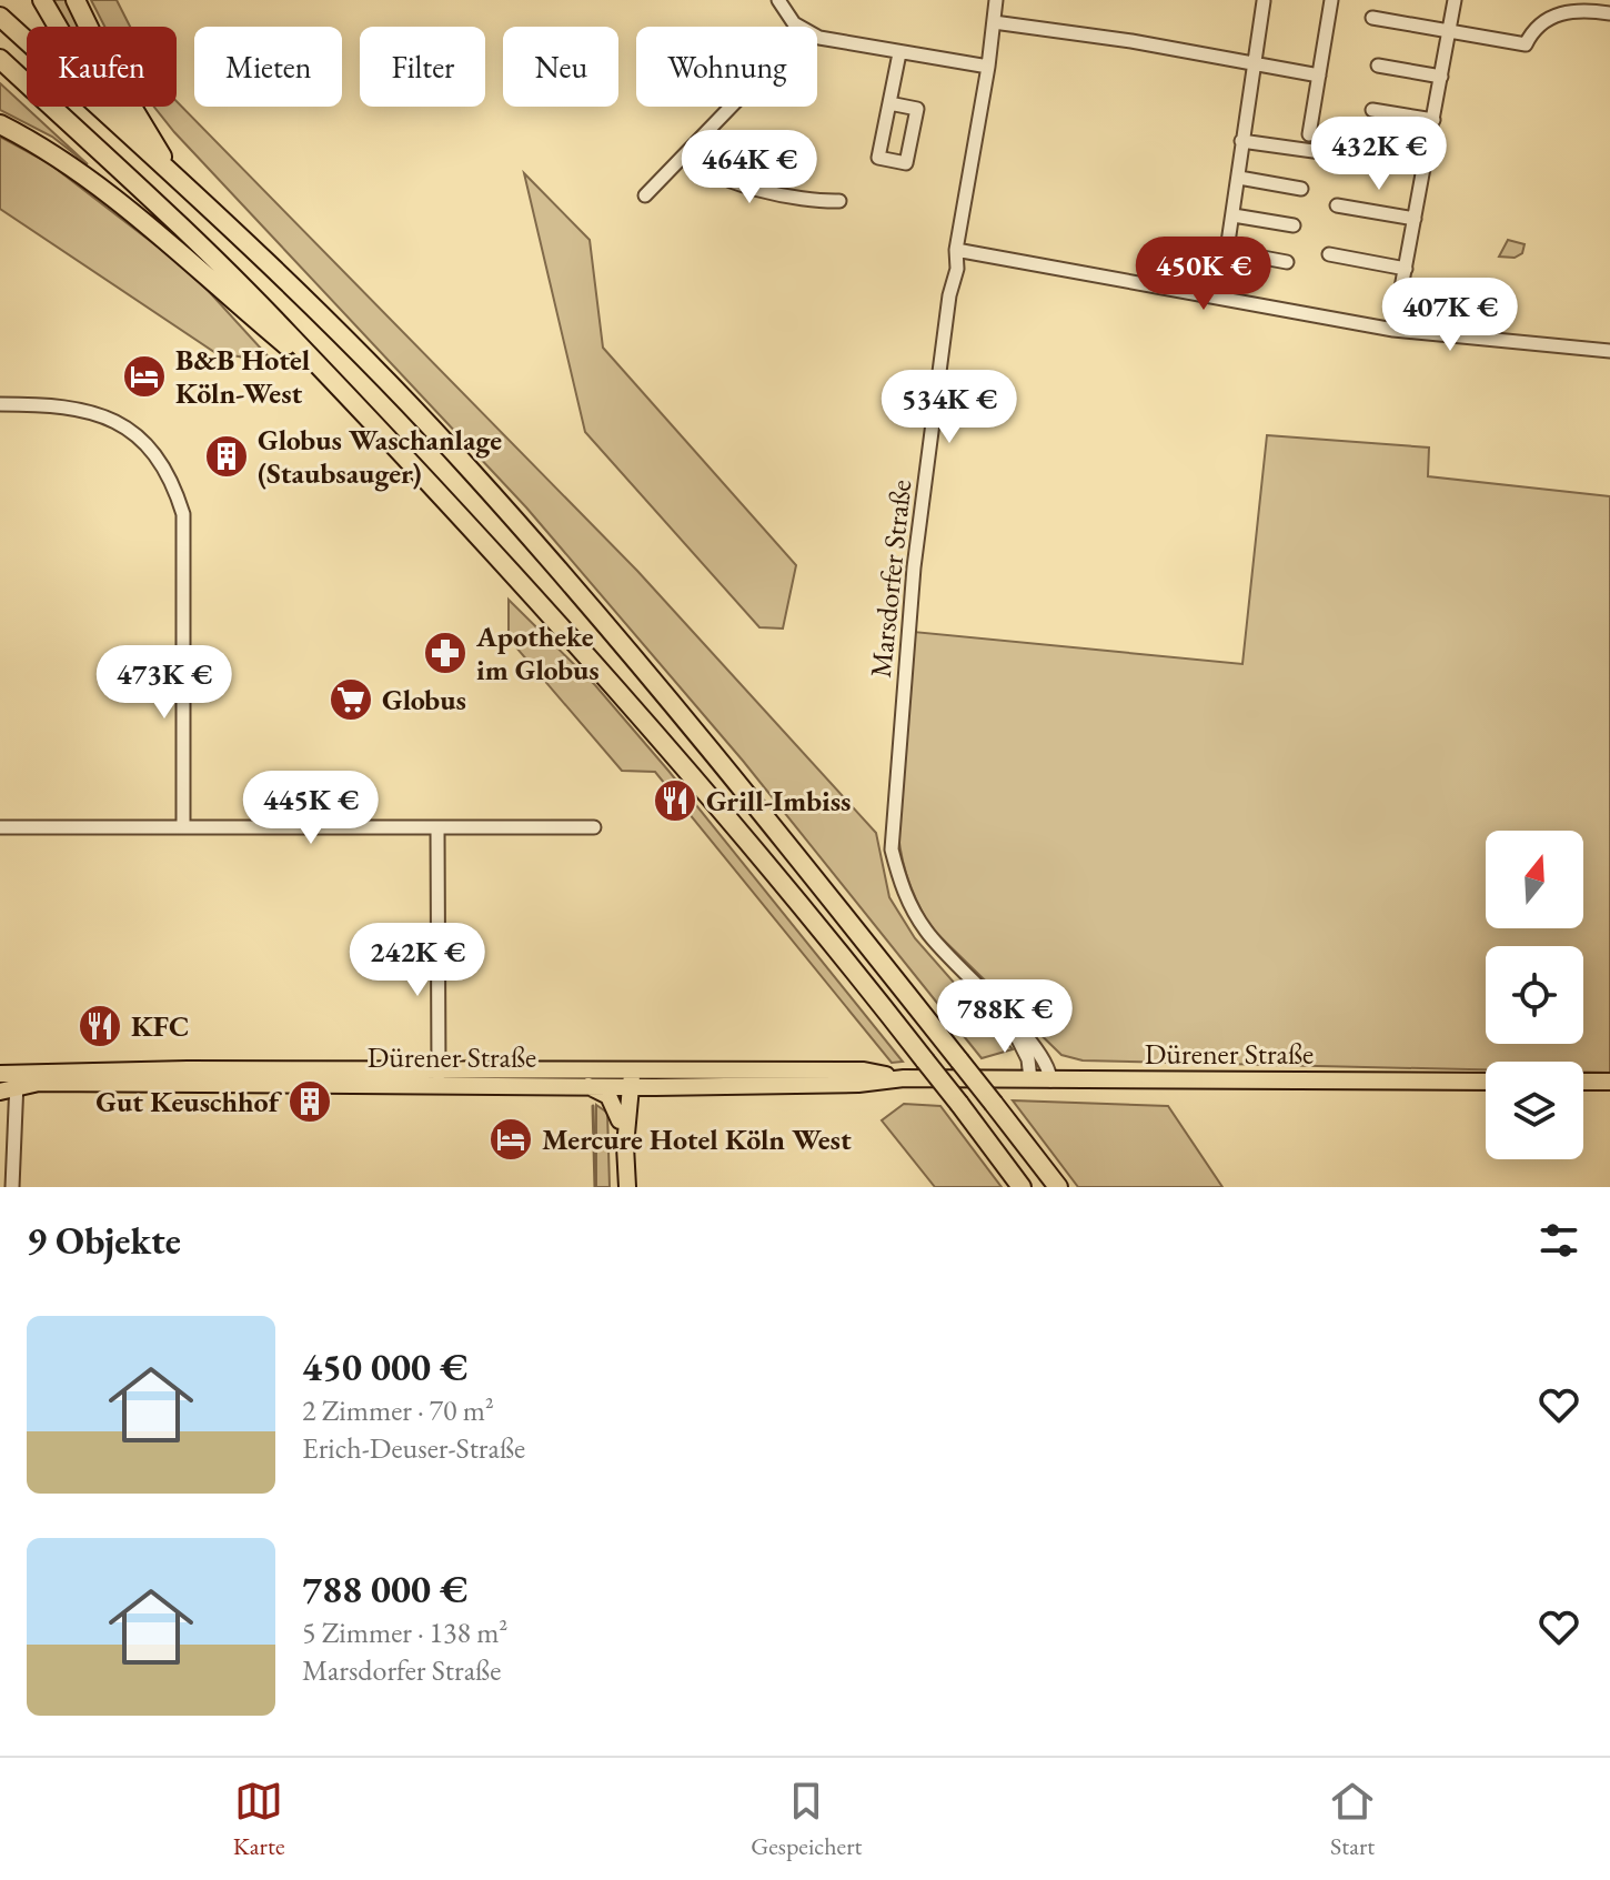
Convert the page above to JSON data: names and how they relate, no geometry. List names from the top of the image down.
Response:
{
  "streets": {
    "main road": ["Dürener Straße"],
    "street": ["Marsdorfer Straße"]
  },
  "crossings": [
    ["Marsdorfer Straße", "Dürener Straße"]
  ],
  "places": {
    "hotel": ["B&B Hotel Köln-West", "Mercure Hotel Köln West"],
    "building": ["Globus Waschanlage (Staubsauger)", "Gut Keuschhof"],
    "pharmacy": ["Apotheke im Globus"],
    "supermarket": ["Globus"],
    "restaurant": ["Grill-Imbiss", "KFC"]
  },
  "north": "top",
  "page": {
    "chip": [
      "Kaufen",
      "Mieten",
      "Filter",
      "Neu",
      "Wohnung"
    ],
    "price": [
      "432K €",
      "464K €",
      "450K €",
      "407K €",
      "534K €",
      "473K €",
      "445K €",
      "242K €",
      "788K €"
    ],
    "heading": "9 Objekte",
    "list": [
      {
        "name": "450 000 €",
        "note": "2 Zimmer · 70 m² · Erich-Deuser-Straße"
      },
      {
        "name": "788 000 €",
        "note": "5 Zimmer · 138 m² · Marsdorfer Straße"
      }
    ],
    "tabs": ["Karte", "Gespeichert", "Start"]
  }
}
